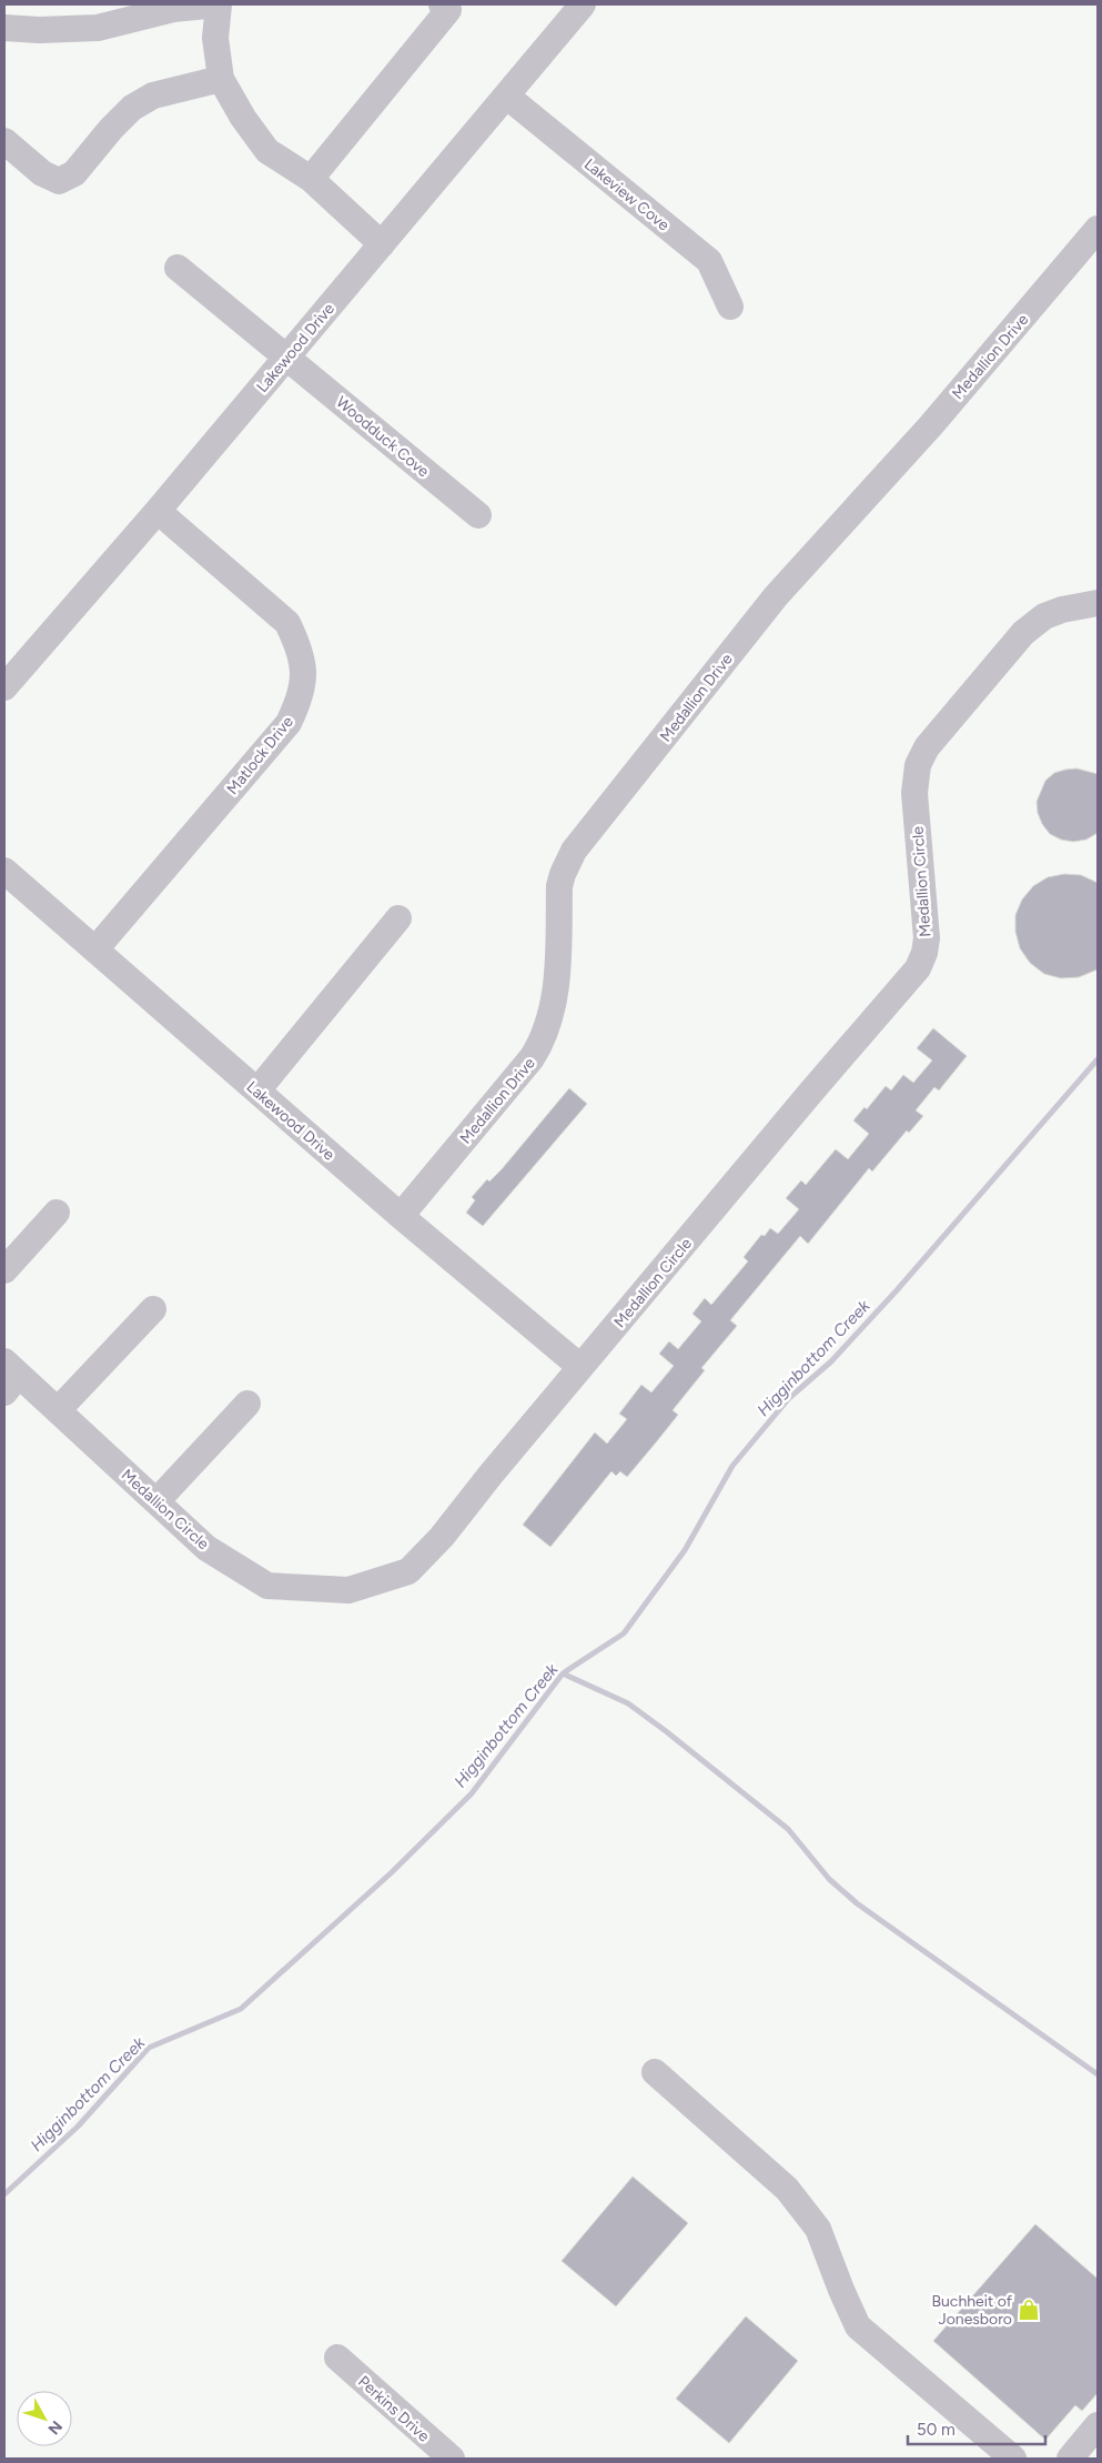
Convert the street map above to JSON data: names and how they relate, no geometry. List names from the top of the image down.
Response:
{
  "streets": {
    "street": [
      "Lakeview Cove",
      "Lakewood Drive",
      "Medallion Drive",
      "Woodduck Cove",
      "Matlock Drive",
      "Medallion Circle",
      "Perkins Drive"
    ]
  },
  "crossings": [
    ["Lakeview Cove", "Lakewood Drive"],
    ["Lakewood Drive", "Medallion Drive"],
    ["Lakewood Drive", "Woodduck Cove"],
    ["Lakewood Drive", "Matlock Drive"],
    ["Lakewood Drive", "Medallion Circle"]
  ],
  "water": ["Higginbottom Creek"],
  "places": {
    "shop": ["Buchheit of Jonesboro"]
  },
  "scale_bar": "50 m",
  "north": "bottom right"
}
